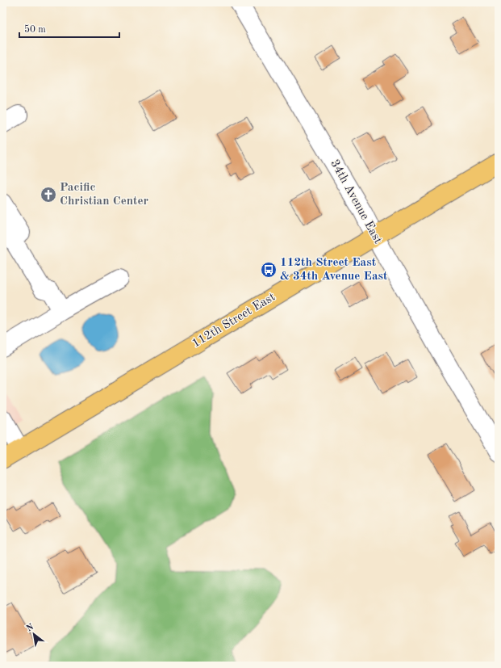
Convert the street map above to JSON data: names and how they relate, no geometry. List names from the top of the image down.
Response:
{
  "streets": {
    "main road": ["112th Street East"],
    "street": ["34th Avenue East"]
  },
  "crossings": [
    ["34th Avenue East", "112th Street East"]
  ],
  "places": {
    "church": ["Pacific Christian Center"],
    "bus stop": ["112th Street East & 34th Avenue East"]
  },
  "scale_bar": "50 m",
  "north": "top left"
}
